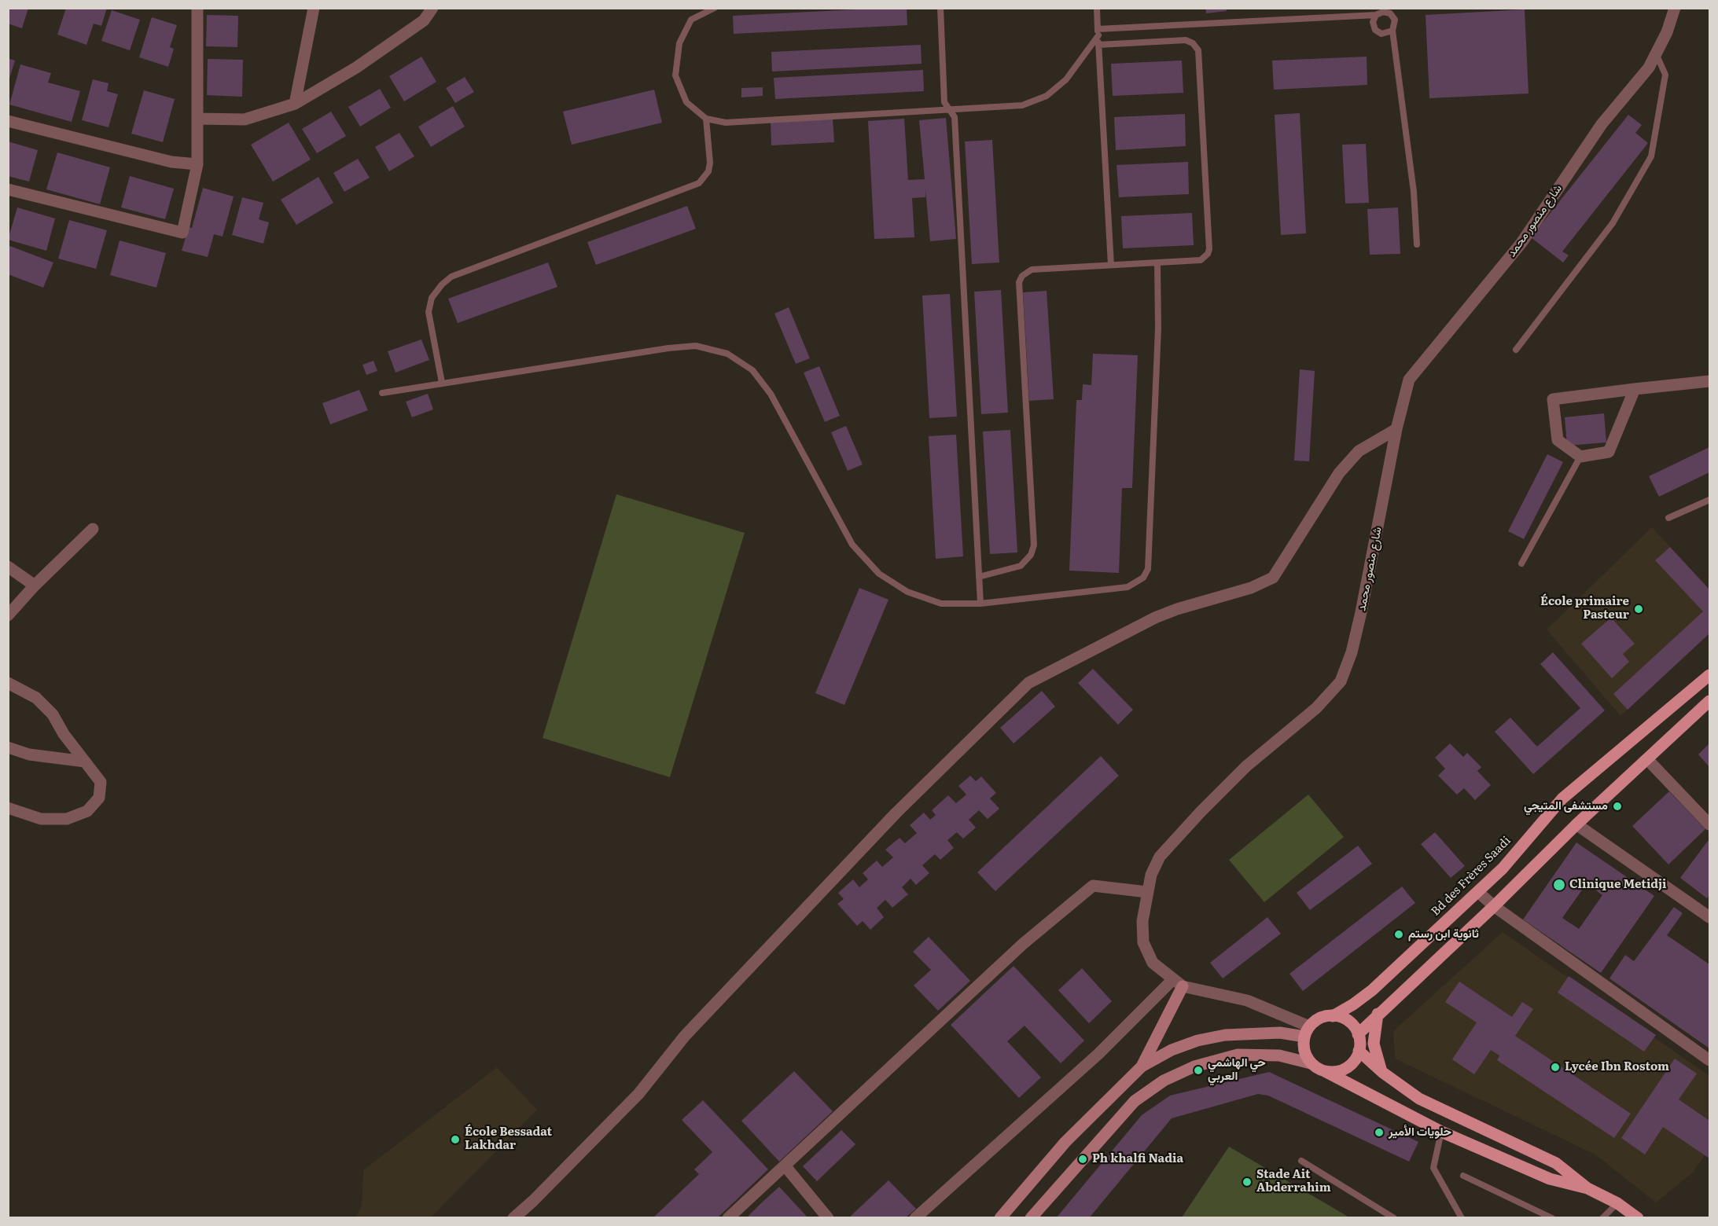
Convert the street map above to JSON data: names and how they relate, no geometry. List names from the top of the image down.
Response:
{
  "streets": {
    "main road": ["Bd des Frères Saadi"],
    "street": ["شارع منصور محمد"]
  },
  "crossings": [
    ["شارع منصور محمد", "Bd des Frères Saadi"]
  ],
  "places": [
    "École primaire Pasteur",
    "مستشفى المتيجي",
    "Clinique Metidji",
    "ثانوية ابن رستم",
    "Lycée Ibn Rostom",
    "حي الهاشمي العربي",
    "حلويات الأمير",
    "École Bessadat Lakhdar",
    "Ph khalfi Nadia",
    "Stade Ait Abderrahim"
  ]
}
